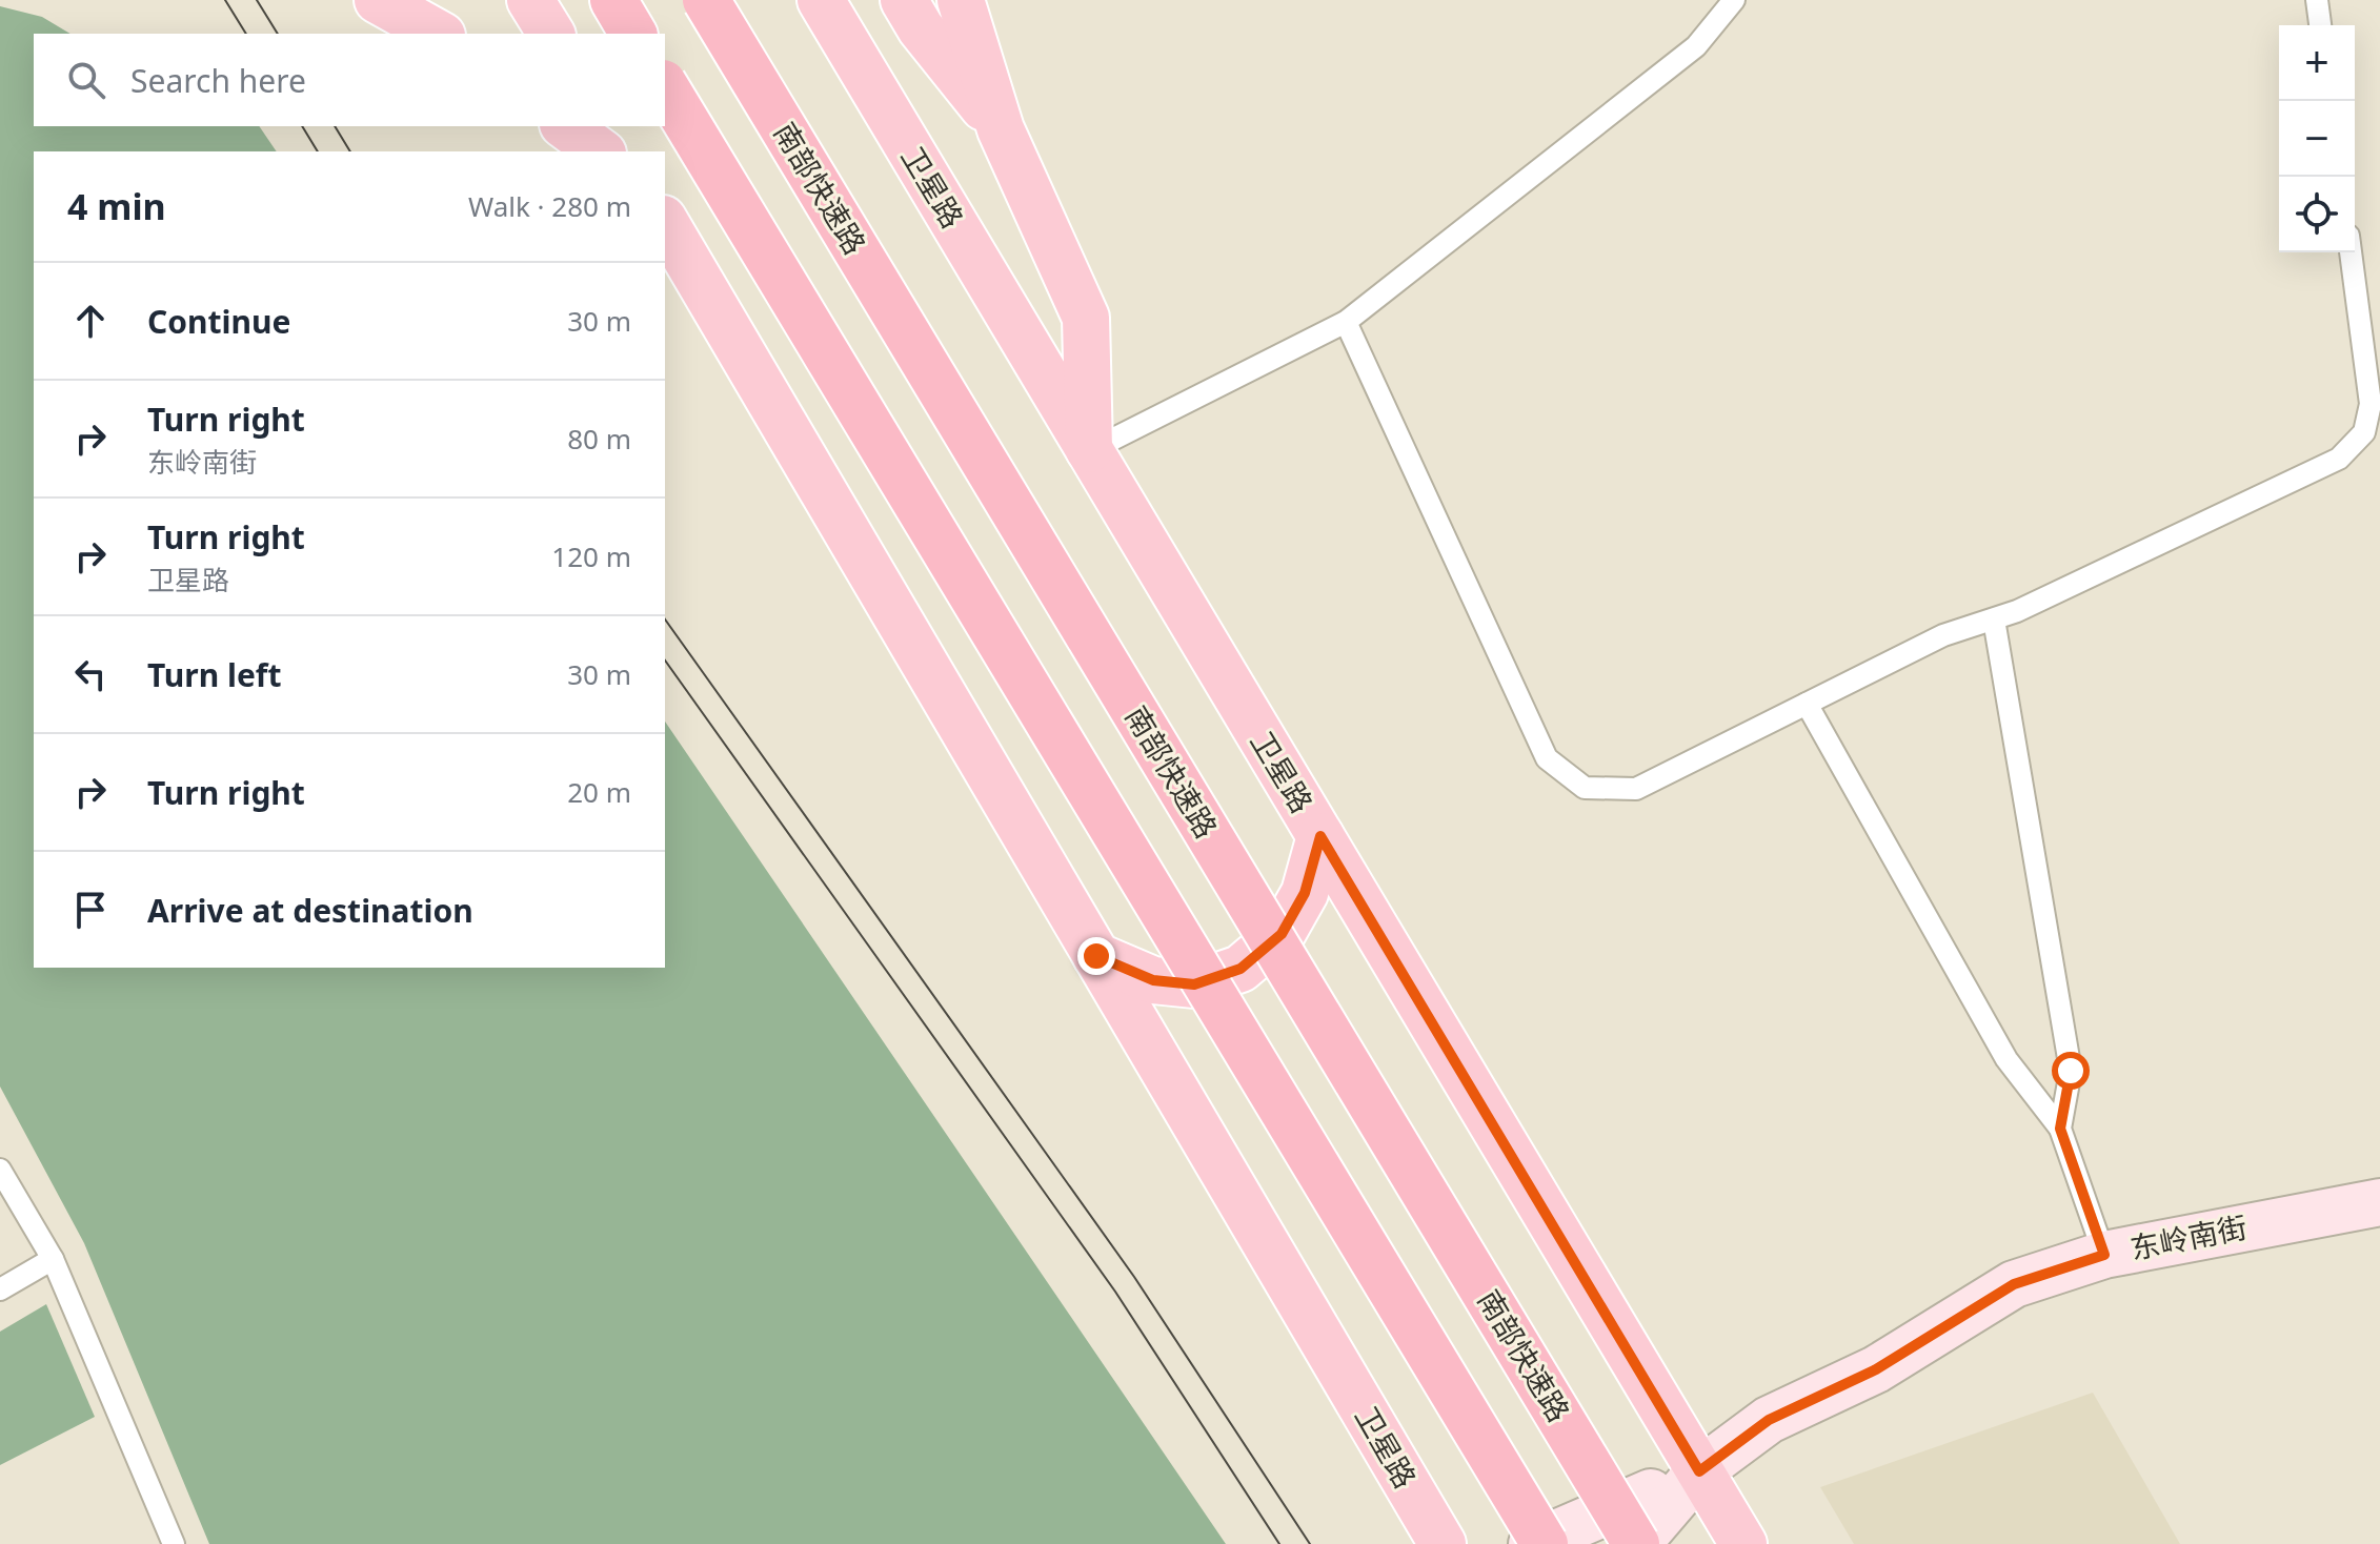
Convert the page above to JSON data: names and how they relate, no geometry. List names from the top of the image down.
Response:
{
  "streets": {
    "highway": ["南部快速路"],
    "main road": ["卫星路", "东岭南街"]
  },
  "crossings": [
    ["卫星路", "东岭南街"],
    ["南部快速路", "东岭南街"]
  ],
  "page": {
    "map_buttons": ["+", "−"],
    "search": "Search here",
    "heading": ["4 min", "Walk · 280 m"],
    "list": [
      ["Continue", "30 m"],
      ["Turn right", "东岭南街", "80 m"],
      ["Turn right", "卫星路", "120 m"],
      ["Turn left", "30 m"],
      ["Turn right", "20 m"],
      "Arrive at destination"
    ]
  }
}
